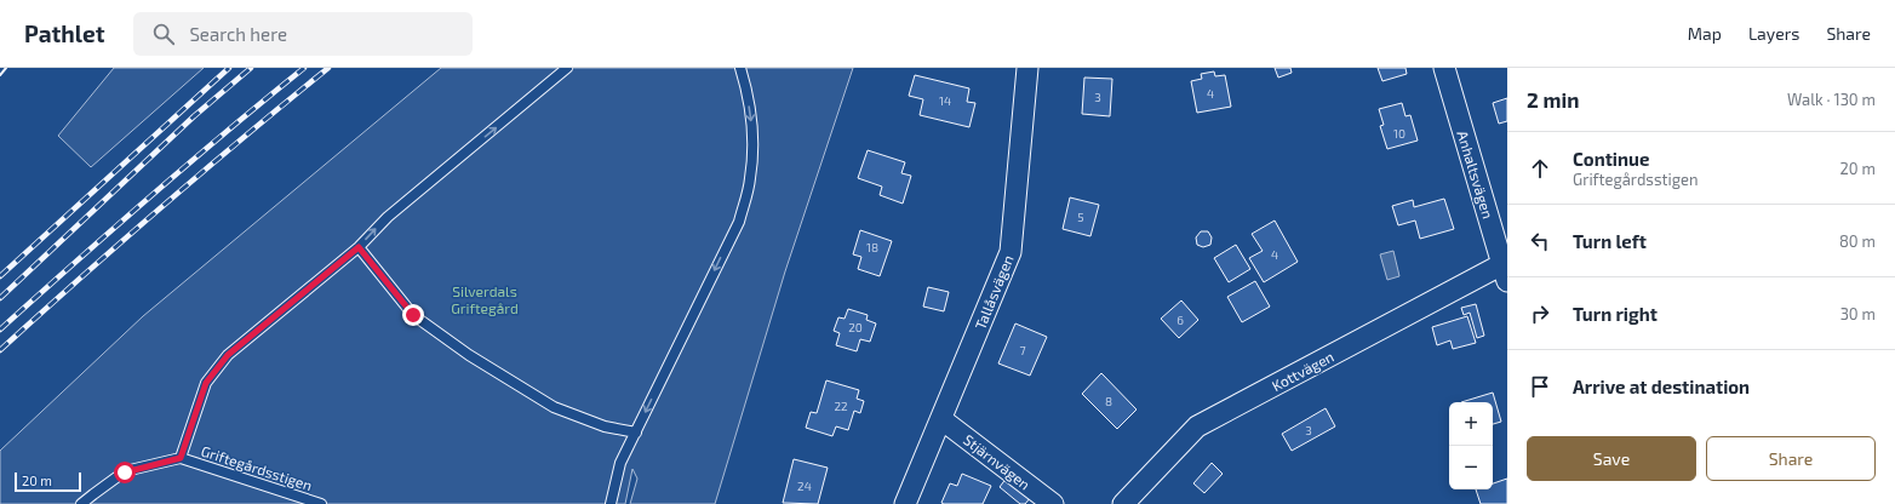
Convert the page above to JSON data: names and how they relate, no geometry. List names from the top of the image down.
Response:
{
  "streets": {
    "street": [
      "Anhaltsvägen",
      "Tallåsvägen",
      "Kottvägen",
      "Stjärnvägen"
    ],
    "lane": ["Griftegårdsstigen"]
  },
  "crossings": [
    ["Anhaltsvägen", "Kottvägen"],
    ["Tallåsvägen", "Stjärnvägen"]
  ],
  "parks": ["Silverdals Griftegård"],
  "house_numbers": [
    "4",
    "3",
    "14",
    "10",
    "5",
    "18",
    "4",
    "6",
    "20",
    "7",
    "8",
    "22",
    "3",
    "24"
  ],
  "scale_bar": "20 m",
  "page": {
    "header": "Pathlet",
    "search": "Search here",
    "nav": ["Map", "Layers", "Share"],
    "heading": ["2 min", "Walk · 130 m"],
    "list": [
      ["Continue", "Griftegårdsstigen", "20 m"],
      ["Turn left", "80 m"],
      ["Turn right", "30 m"],
      "Arrive at destination"
    ],
    "map_buttons": ["+", "−"],
    "buttons": ["Save", "Share"],
    "scale": "20 m"
  }
}
